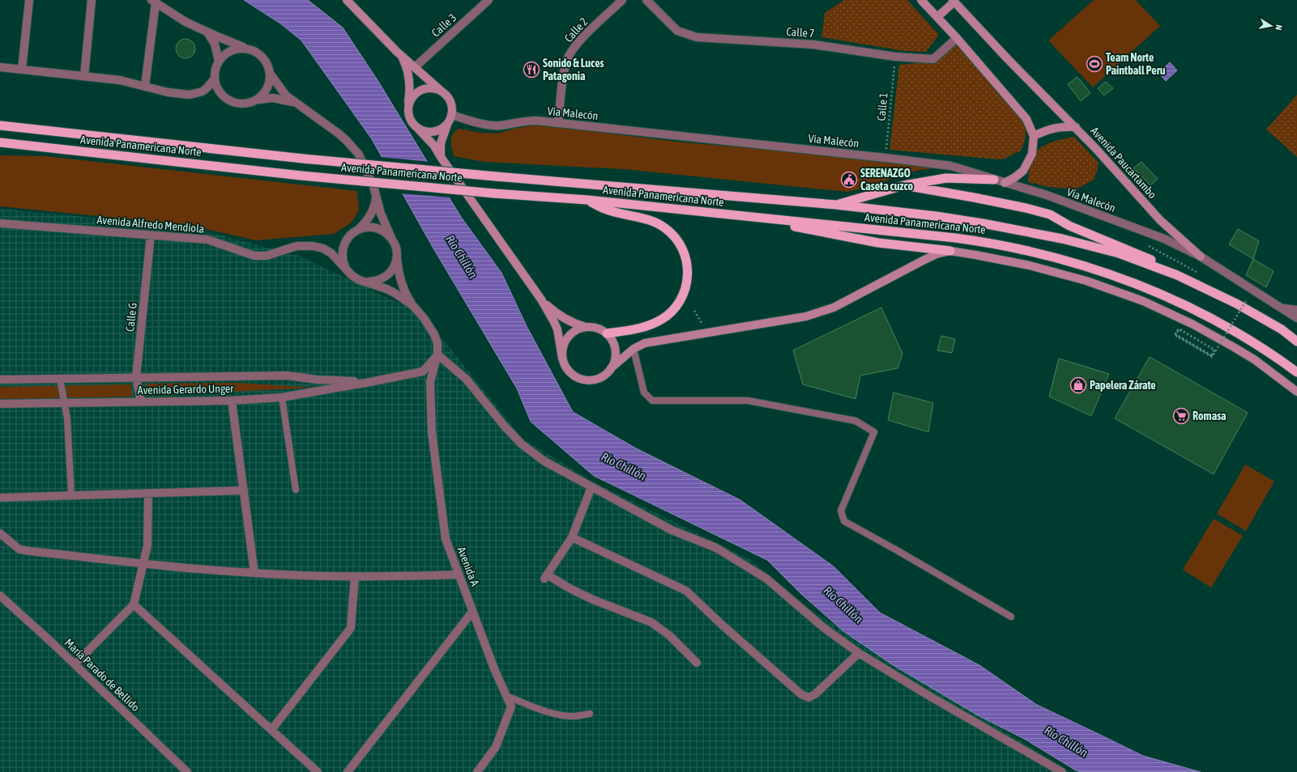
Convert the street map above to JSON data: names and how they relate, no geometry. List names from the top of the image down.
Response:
{
  "streets": {
    "highway": ["Avenida Panamericana Norte"],
    "main road": ["Avenida Paucartambo"],
    "street": [
      "Calle 3",
      "Calle 2",
      "Calle 7",
      "Vía Malecón",
      "Avenida Alfredo Mendiola",
      "Calle G",
      "Avenida Gerardo Unger",
      "Avenida A",
      "María Parado de Bellido"
    ],
    "path": ["Calle 1"]
  },
  "crossings": [
    ["Calle 2", "Vía Malecón"],
    ["Calle 7", "Calle 1"],
    ["Calle 1", "Vía Malecón"],
    ["Vía Malecón", "Avenida Paucartambo"],
    ["Avenida Alfredo Mendiola", "Calle G"],
    ["Avenida Alfredo Mendiola", "Avenida Gerardo Unger"],
    ["Avenida Alfredo Mendiola", "Avenida A"],
    ["Calle G", "Avenida Gerardo Unger"],
    ["Avenida Gerardo Unger", "Avenida A"]
  ],
  "water": ["Río Chillón"],
  "places": {
    "sports": ["Team Norte Paintball Peru"],
    "restaurant": ["Sonido & Luces Patagonia"],
    "public building": ["SERENAZGO Caseta cuzco"],
    "shop": ["Papelera Zárate"],
    "supermarket": ["Romasa"]
  },
  "north": "right"
}
